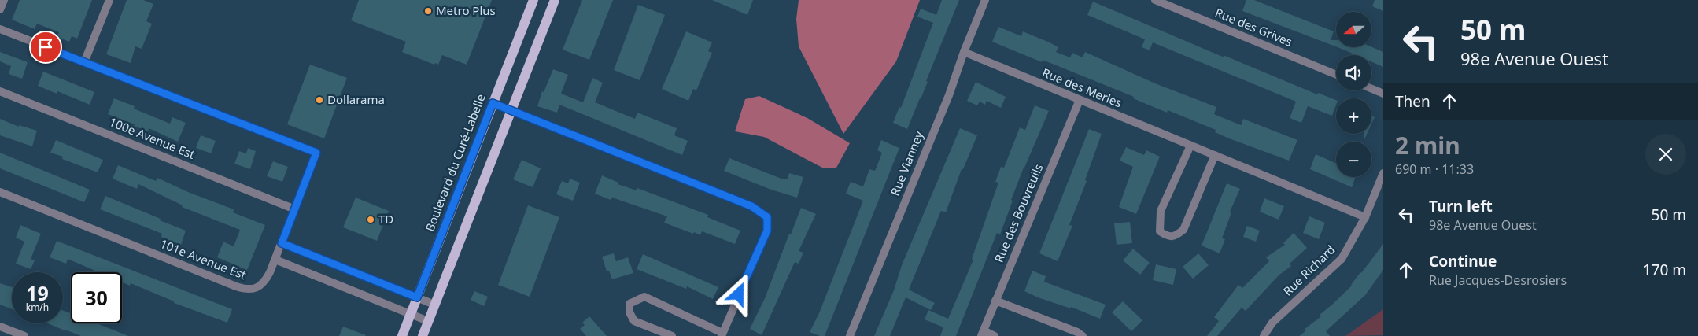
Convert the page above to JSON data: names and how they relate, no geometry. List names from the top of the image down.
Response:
{
  "streets": {
    "main road": ["Boulevard du Curé-Labelle"],
    "street": [
      "Rue des Grives",
      "Rue des Merles",
      "100e Avenue Est",
      "Rue Vianney",
      "Rue des Bouvreuils",
      "101e Avenue Est",
      "Rue Richard"
    ]
  },
  "crossings": [
    ["Rue des Merles", "Rue Vianney"],
    ["Rue des Merles", "Rue des Bouvreuils"],
    ["Rue des Merles", "Rue Richard"]
  ],
  "places": ["Metro Plus", "Dollarama", "TD"],
  "north": "left",
  "page": {
    "turn": ["50 m", "98e Avenue Ouest"],
    "map_buttons": ["+", "−"],
    "then": "Then",
    "heading": ["2 min", "690 m · 11:33"],
    "list": [
      {
        "name": "Turn left",
        "note": "98e Avenue Ouest",
        "value": "50 m"
      },
      {
        "name": "Continue",
        "note": "Rue Jacques-Desrosiers",
        "value": "170 m"
      }
    ],
    "speed": "19 km/h",
    "limit": "30"
  }
}
